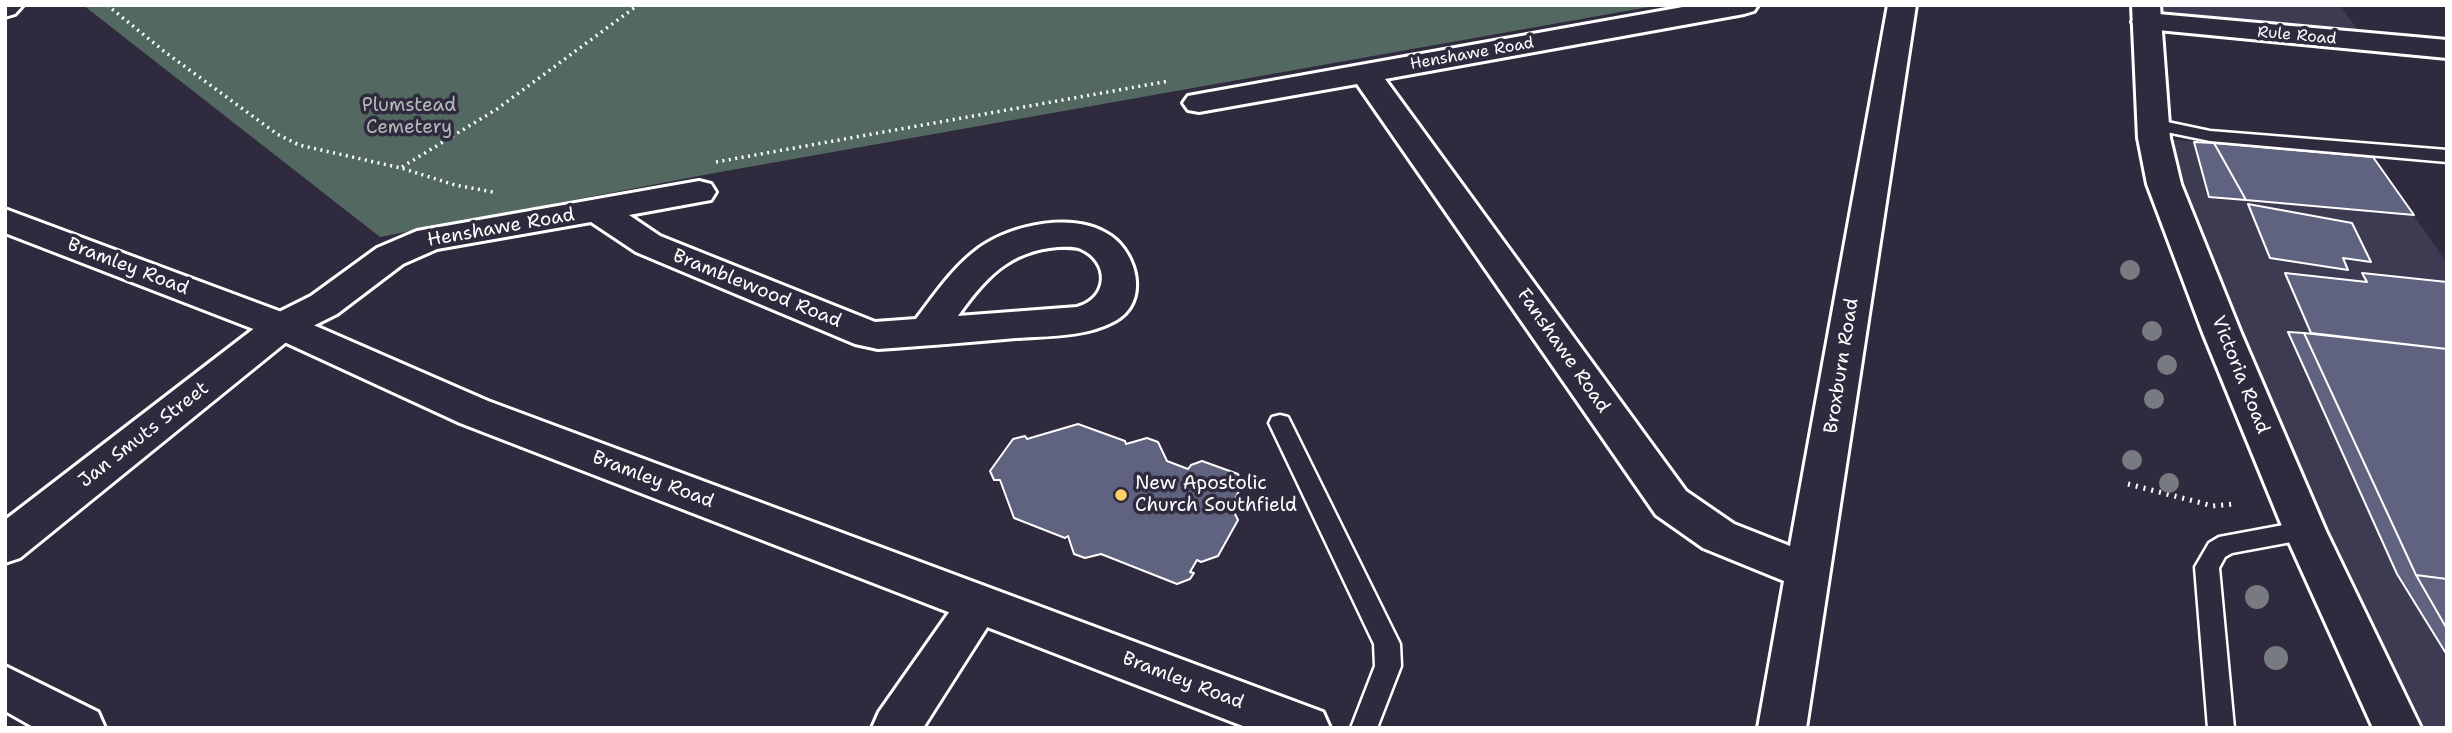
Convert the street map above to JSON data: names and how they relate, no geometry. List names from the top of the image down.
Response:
{
  "streets": {
    "street": [
      "Rule Road",
      "Henshawe Road",
      "Bramley Road",
      "Bramblewood Road",
      "Fanshawe Road",
      "Broxburn Road",
      "Victoria Road",
      "Jan Smuts Street"
    ]
  },
  "crossings": [
    ["Rule Road", "Victoria Road"],
    ["Henshawe Road", "Bramley Road"],
    ["Henshawe Road", "Bramblewood Road"],
    ["Henshawe Road", "Fanshawe Road"],
    ["Henshawe Road", "Jan Smuts Street"],
    ["Bramley Road", "Jan Smuts Street"],
    ["Fanshawe Road", "Broxburn Road"]
  ],
  "parks": ["Plumstead Cemetery"],
  "places": ["New Apostolic Church Southfield"]
}
